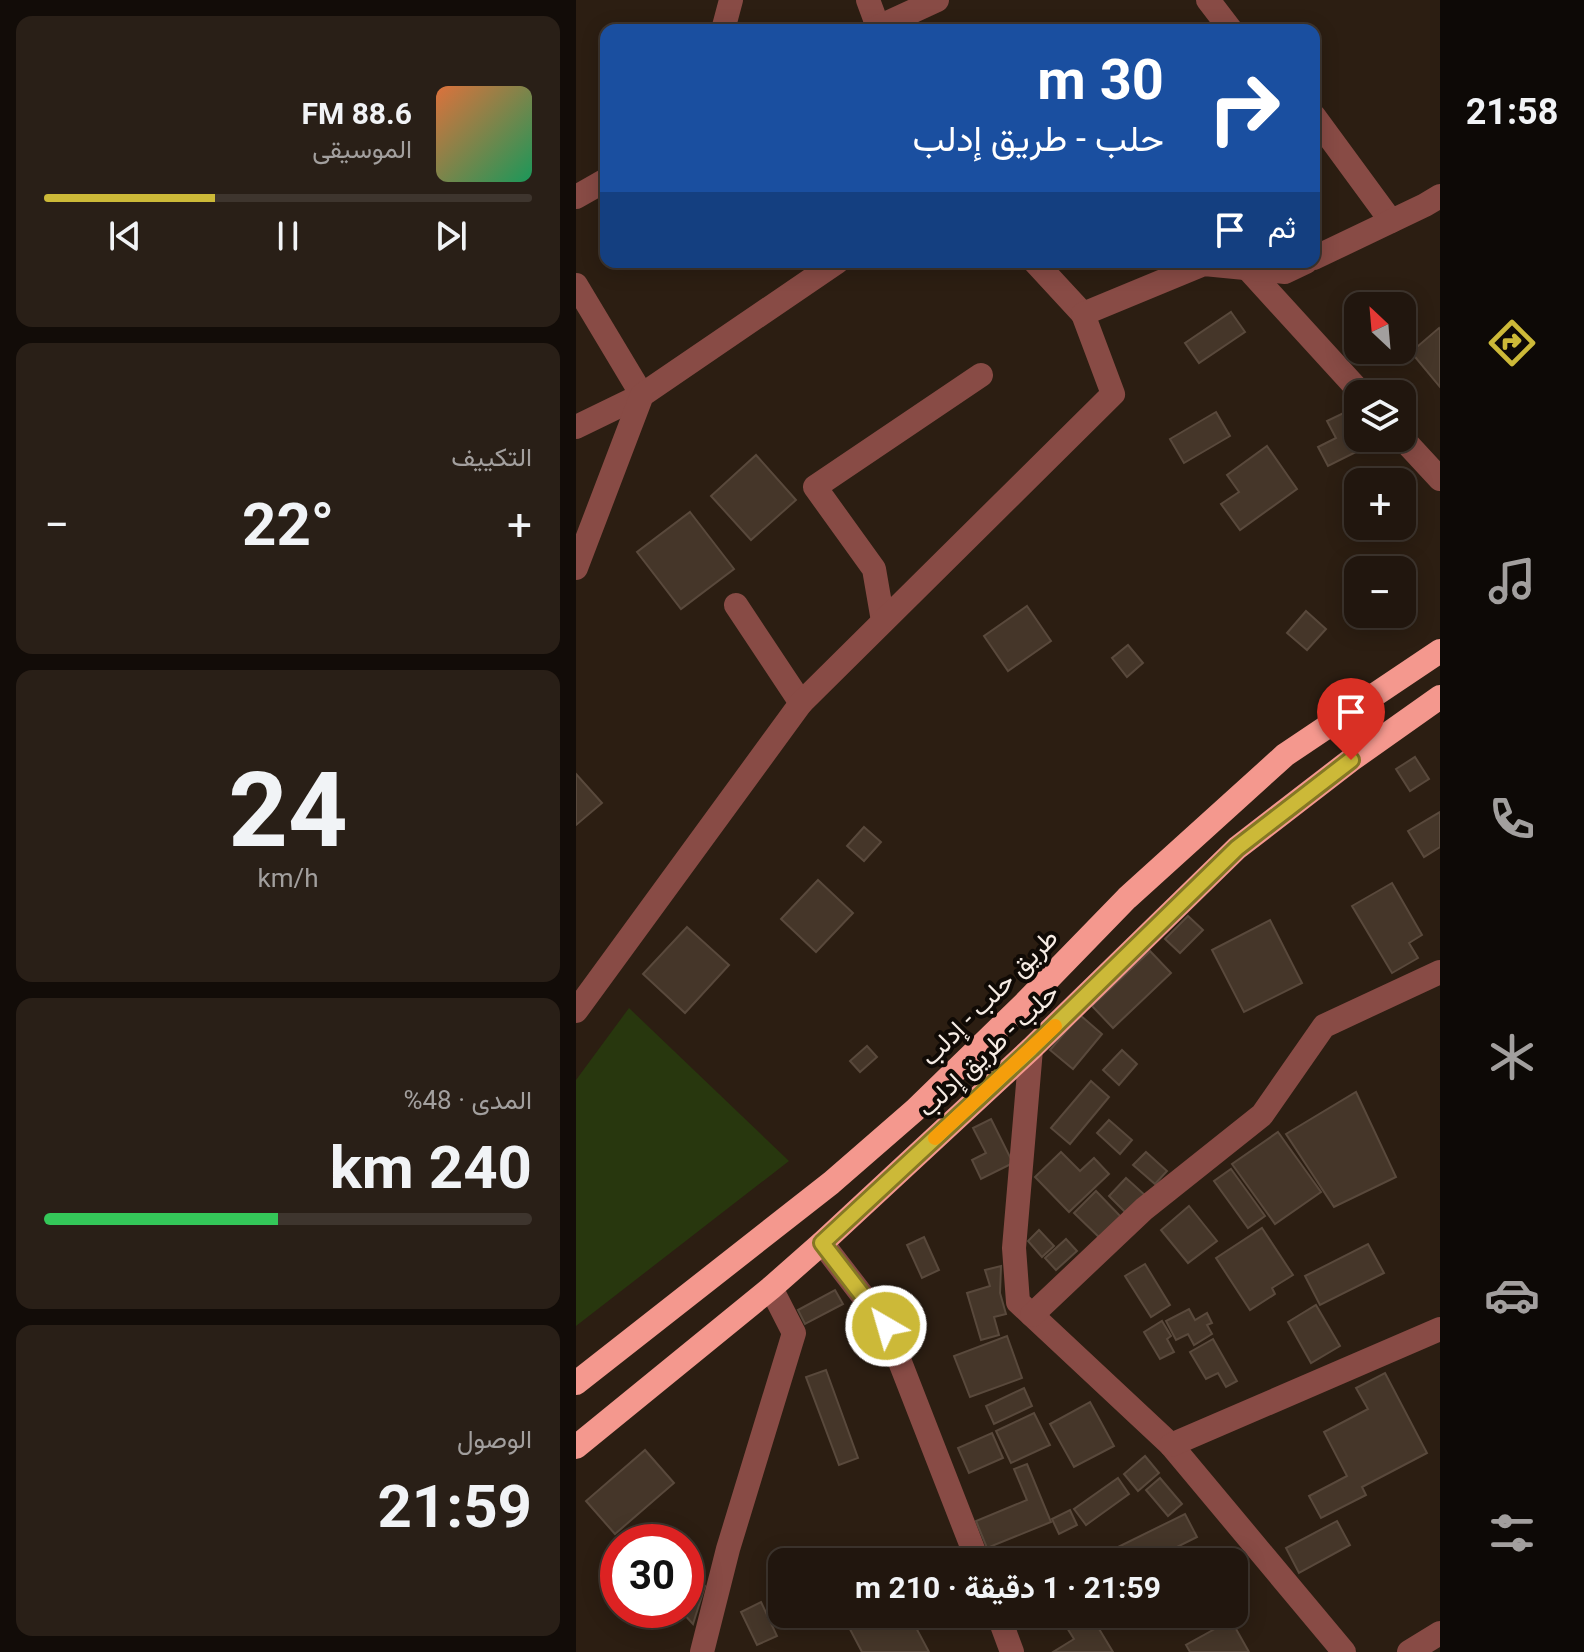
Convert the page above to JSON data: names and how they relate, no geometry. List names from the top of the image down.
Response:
{
  "streets": {
    "highway": ["طريق حلب - إدلب", "حلب - طريق إدلب"]
  },
  "north": "top left",
  "page": {
    "tabs": "21:58",
    "turn": ["30 m", "حلب - طريق إدلب"],
    "song": ["88.6 FM", "الموسيقى"],
    "then": "ثم",
    "map_buttons": ["+", "−"],
    "tile": [
      "التكييف",
      ["24", "km/h"],
      ["المدى · 48%", "240 km"],
      ["الوصول", "21:59"]
    ],
    "heat": ["−", "22°", "+"],
    "limit": "30",
    "trip": "21:59 · 1 دقيقة · 210 m"
  }
}
